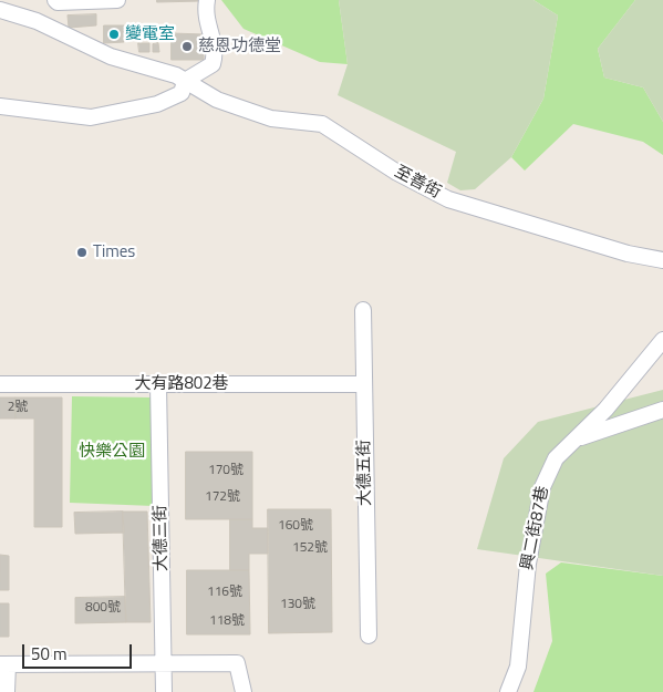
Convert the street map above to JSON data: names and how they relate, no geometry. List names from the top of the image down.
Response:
{
  "streets": {
    "street": [
      "至善街",
      "大有路802巷",
      "大德五街",
      "興二街87巷",
      "大德三街"
    ]
  },
  "crossings": [
    ["大有路802巷", "大德五街"],
    ["大有路802巷", "大德三街"]
  ],
  "parks": ["快樂公園"],
  "places": ["變電室", "慈恩功德堂", "Times"],
  "house_numbers": [
    "2號",
    "170號",
    "172號",
    "160號",
    "152號",
    "116號",
    "130號",
    "800號",
    "118號"
  ],
  "scale_bar": "50 m"
}
